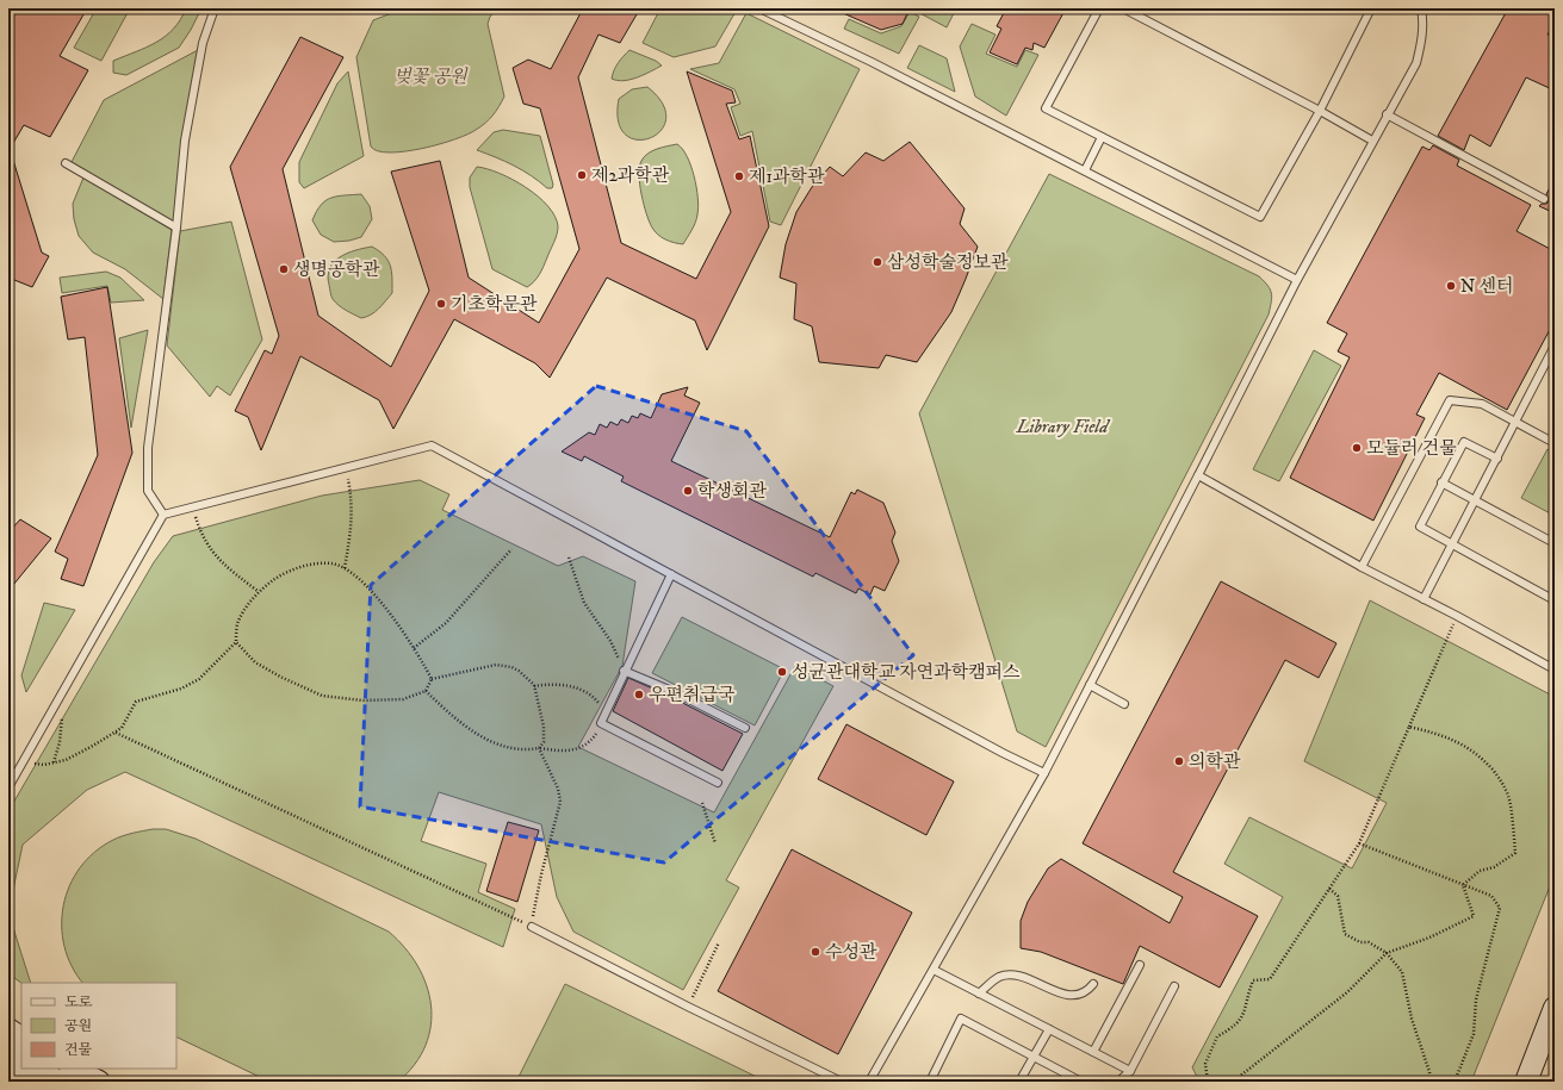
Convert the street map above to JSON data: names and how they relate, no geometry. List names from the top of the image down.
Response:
{
  "parks": ["벚꽃 공원", "Library Field"],
  "places": [
    "제2과학관",
    "제1과학관",
    "삼성학술정보관",
    "생명공학관",
    "N 센터",
    "기초학문관",
    "모듈러 건물",
    "학생회관",
    "성균관대학교 자연과학캠퍼스",
    "우편취급국",
    "의학관",
    "수성관"
  ],
  "legend": ["도로", "공원", "건물"]
}
